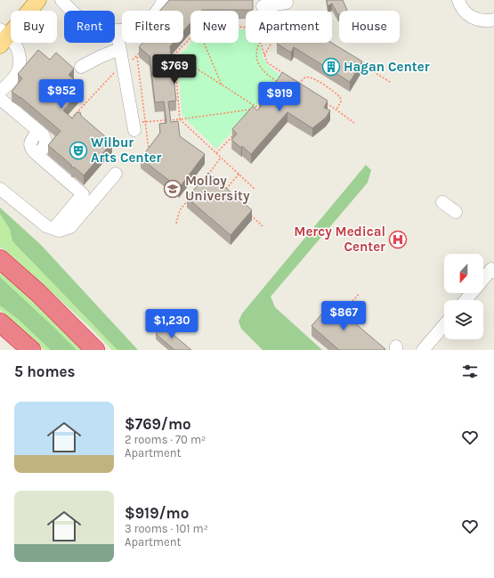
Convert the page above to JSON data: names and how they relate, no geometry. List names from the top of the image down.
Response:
{
  "places": {
    "building": ["Hagan Center"],
    "theatre": ["Wilbur Arts Center"],
    "school or university": ["Molloy University"],
    "hospital": ["Mercy Medical Center"]
  },
  "north": "bottom",
  "page": {
    "chip": [
      "Buy",
      "Rent",
      "Filters",
      "New",
      "Apartment",
      "House"
    ],
    "price": [
      "$769",
      "$952",
      "$919",
      "$867",
      "$1,230"
    ],
    "heading": "5 homes",
    "list": [
      {
        "name": "$769/mo",
        "note": "2 rooms · 70 m² · Apartment"
      },
      {
        "name": "$919/mo",
        "note": "3 rooms · 101 m² · Apartment"
      }
    ]
  }
}
